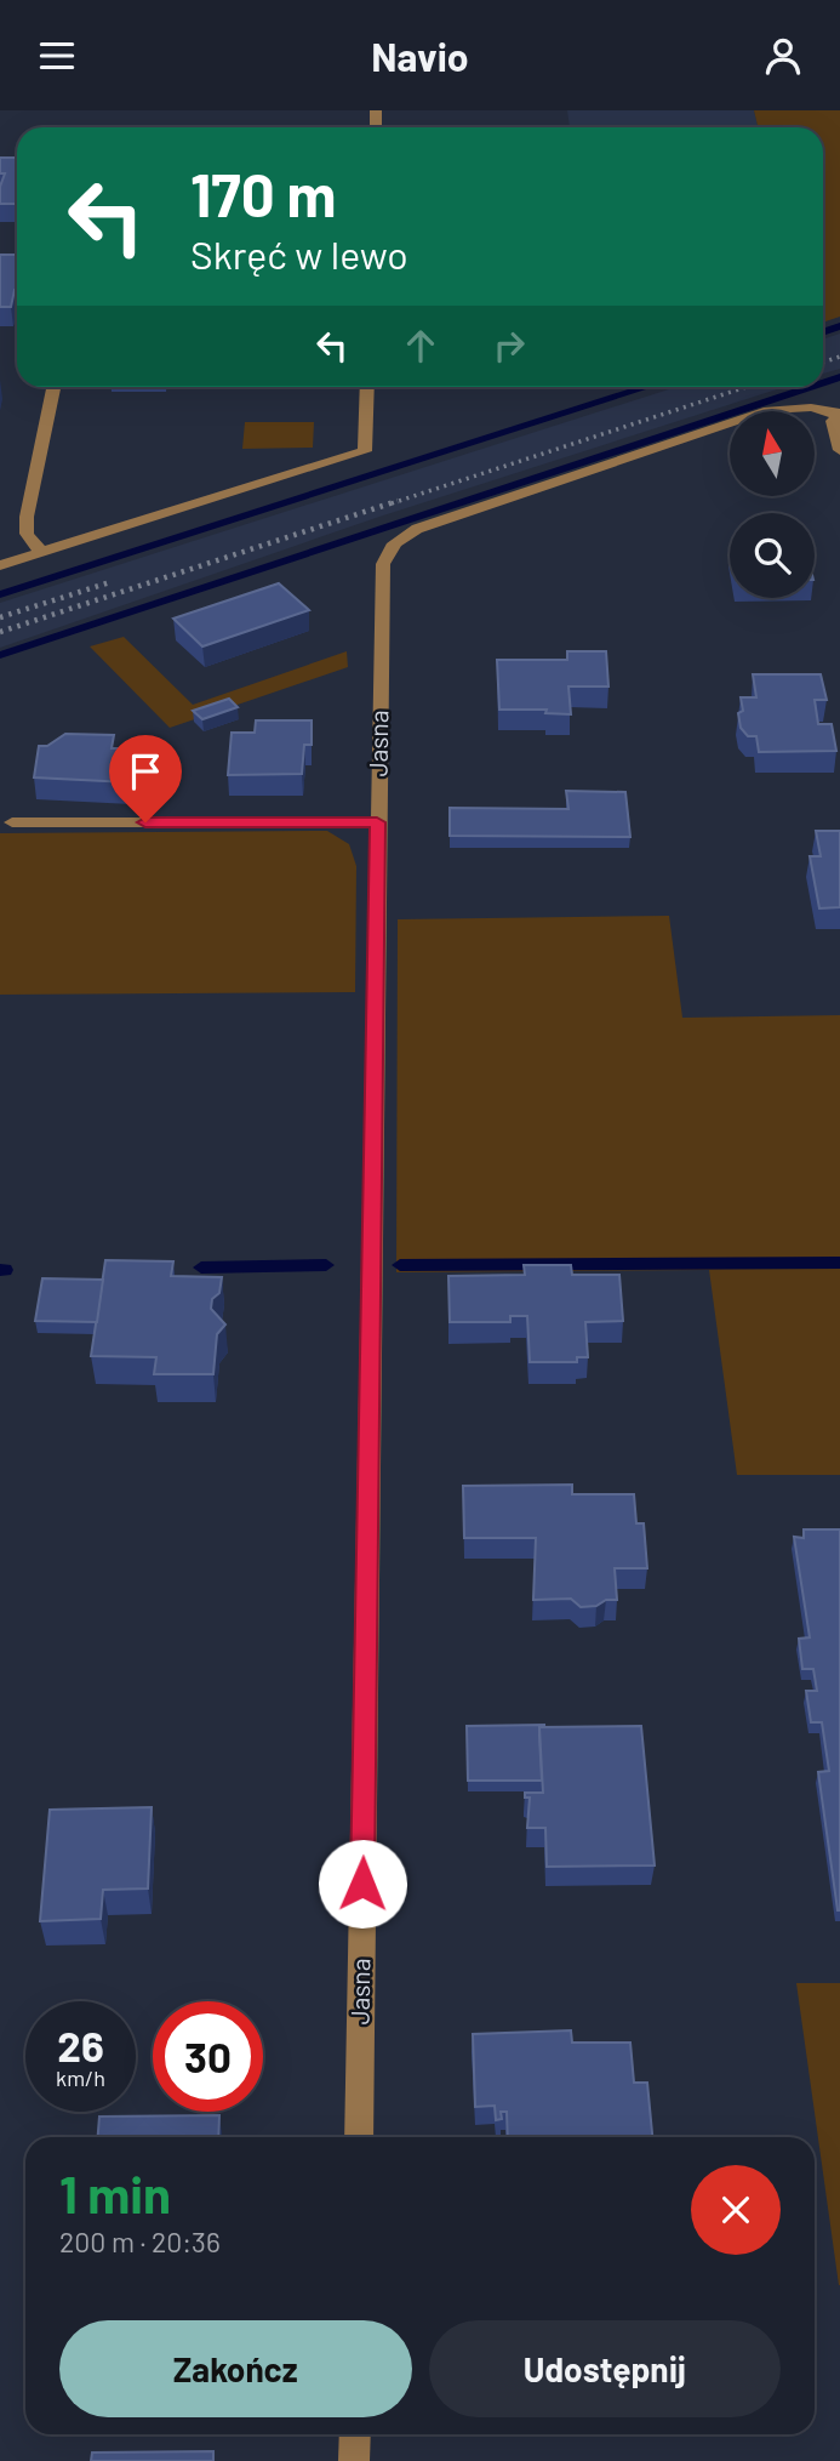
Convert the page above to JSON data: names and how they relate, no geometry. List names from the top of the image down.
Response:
{
  "streets": {
    "street": ["Jasna"]
  },
  "north": "top",
  "page": {
    "header": "Navio",
    "turn": ["170 m", "Skręć w lewo"],
    "speed": "26 km/h",
    "limit": "30",
    "heading": ["1 min", "200 m · 20:36"],
    "buttons": ["Zakończ", "Udostępnij"]
  }
}
